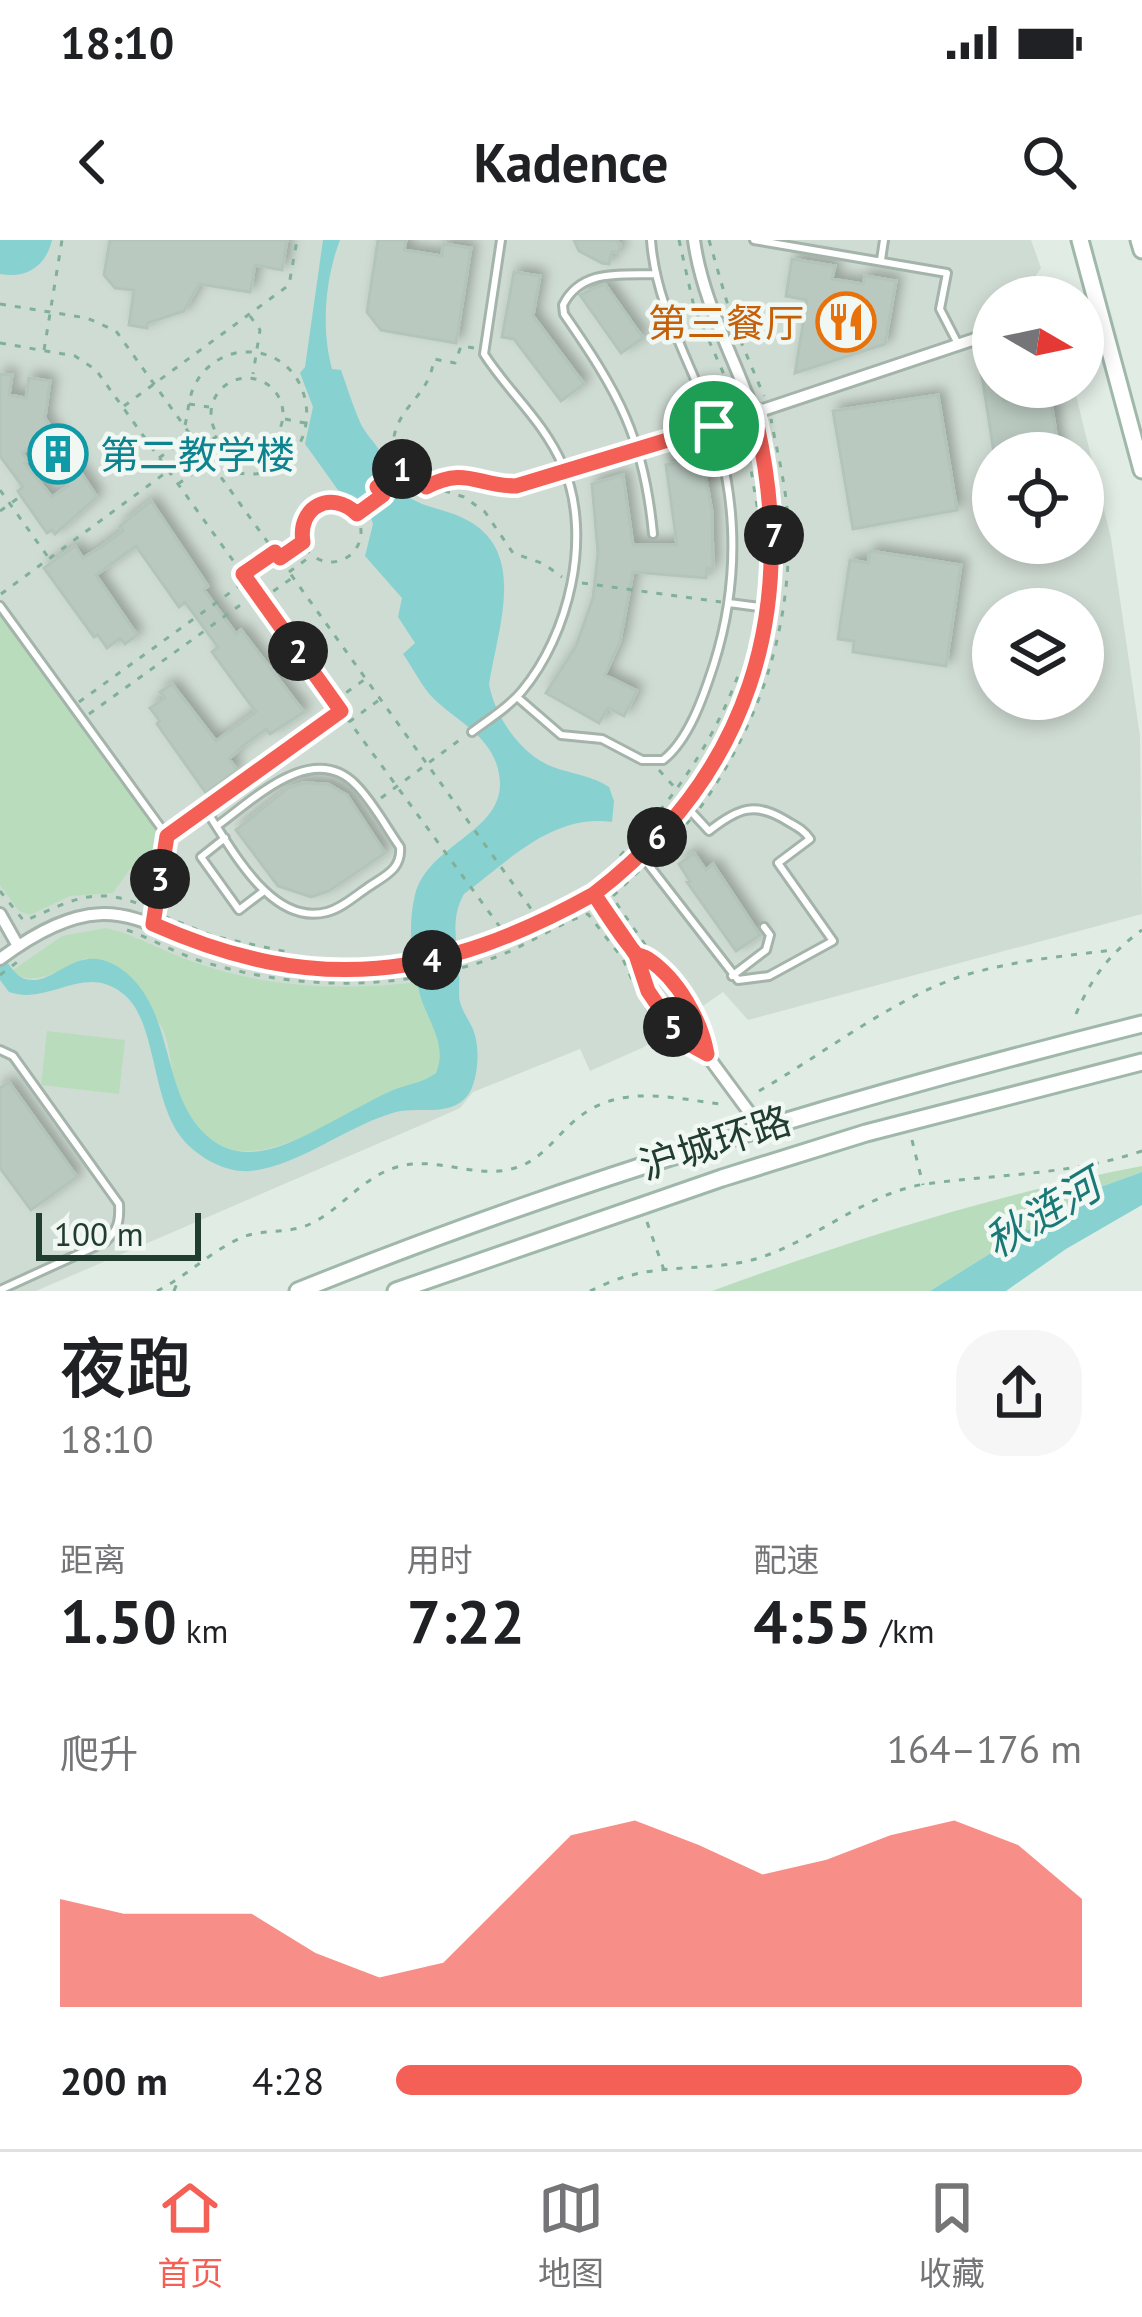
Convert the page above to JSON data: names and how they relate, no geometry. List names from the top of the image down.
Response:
{
  "streets": {
    "main road": ["沪城环路"]
  },
  "water": ["秋涟河"],
  "places": {
    "restaurant": ["第三餐厅"],
    "building": ["第二教学楼"]
  },
  "scale_bar": "100 m",
  "north": "right",
  "page": {
    "status": "18:10",
    "header": "Kadence",
    "pins": [
      "1",
      "7",
      "2",
      "6",
      "3",
      "4",
      "5"
    ],
    "scale": "100 m",
    "heading": ["夜跑", "18:10"],
    "stats": [
      ["距离", "1.50 km"],
      ["用时", "7:22"],
      ["配速", "4:55 /km"]
    ],
    "chart": ["爬升", "164–176 m"],
    "list": [
      {
        "name": "200 m",
        "note": "4:28"
      }
    ],
    "tabs": ["首页", "地图", "收藏"]
  }
}
